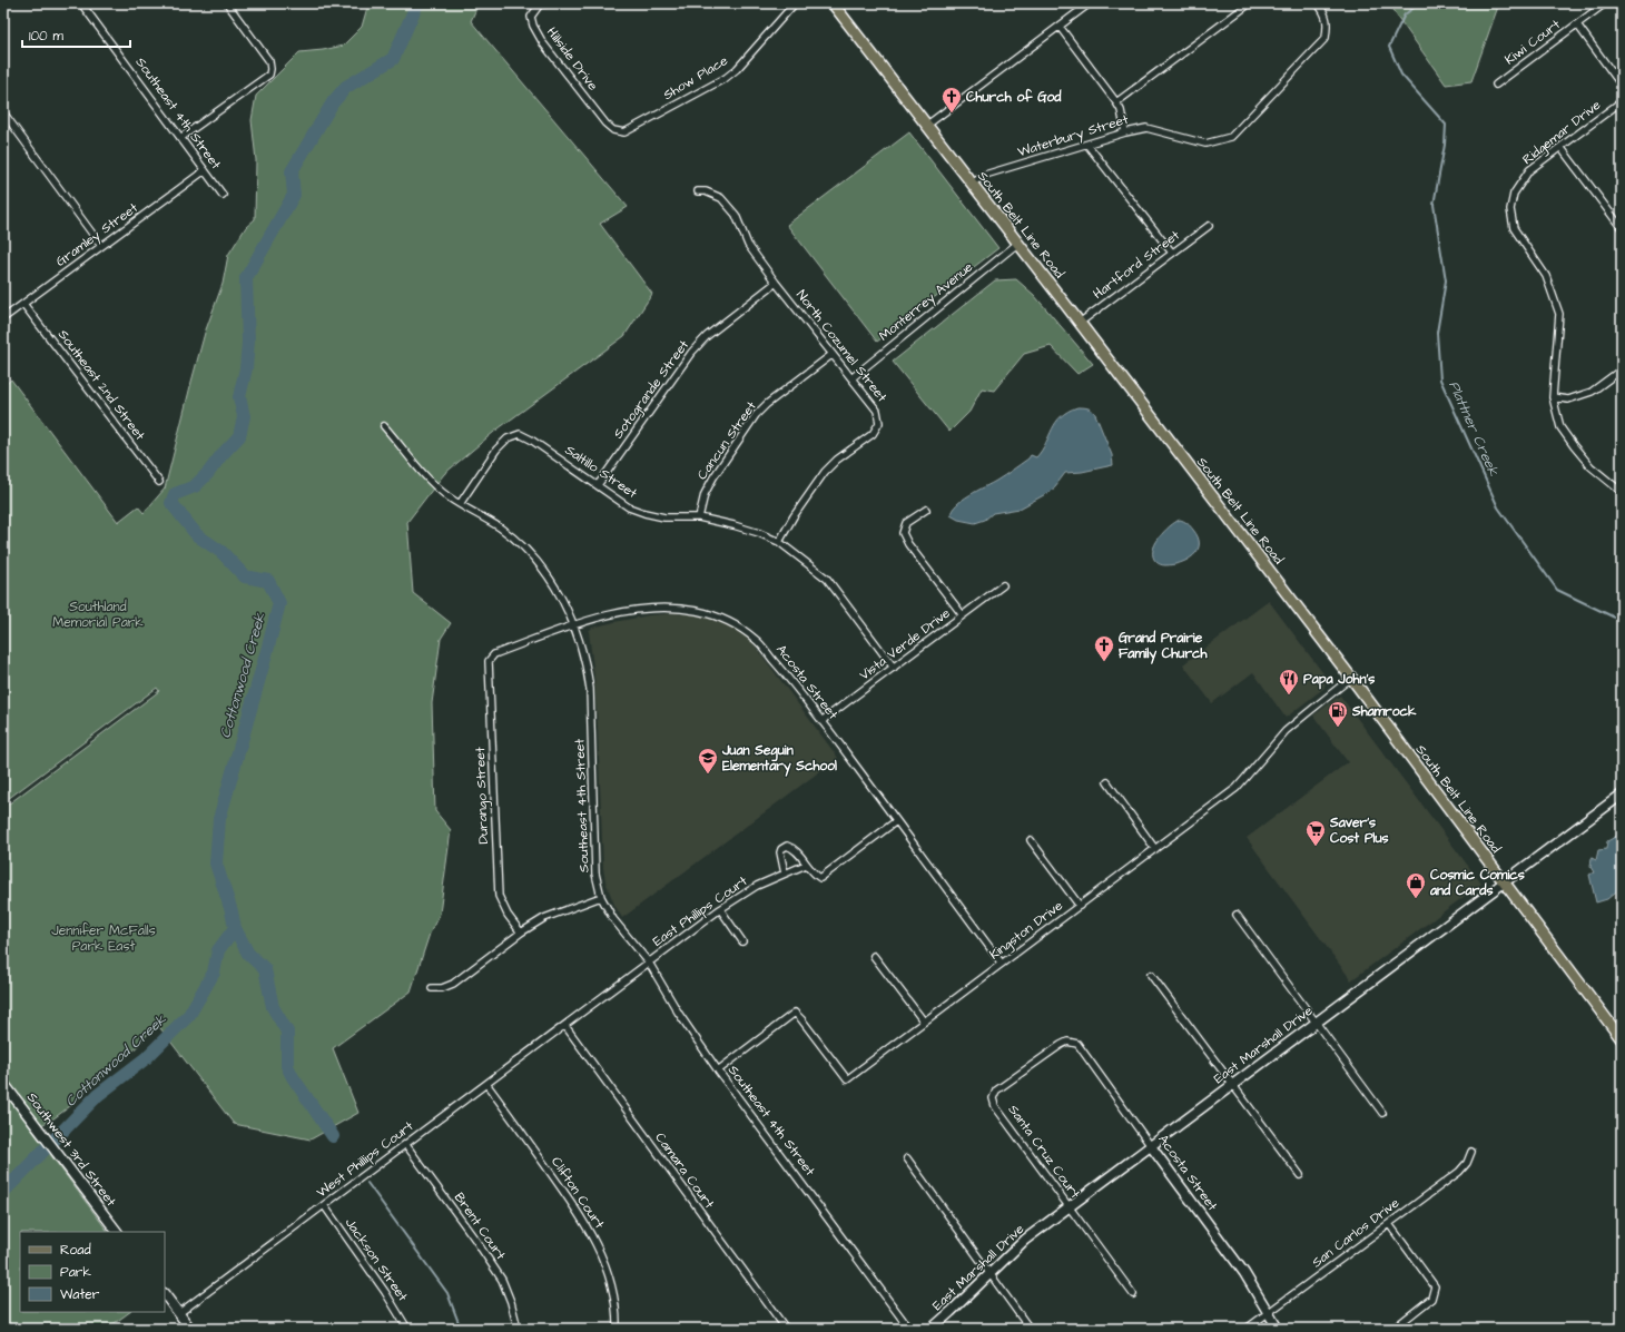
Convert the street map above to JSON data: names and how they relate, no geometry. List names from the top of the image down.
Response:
{
  "streets": {
    "main road": [
      "South Belt Line Road",
      "Acosta Street",
      "East Marshall Drive",
      "Southwest 3rd Street"
    ],
    "street": [
      "Kiwi Court",
      "Hillside Drive",
      "Show Place",
      "Southeast 4th Street",
      "Ridgemar Drive",
      "Waterbury Street",
      "Gramley Street",
      "Hartford Street",
      "Monterrey Avenue",
      "North Cozumel Street",
      "Southeast 2nd Street",
      "Sotogrande Street",
      "Cancun Street",
      "Saltillo Street",
      "Vista Verde Drive",
      "Durango Street",
      "East Phillips Court",
      "Kingston Drive",
      "Santa Cruz Court",
      "West Phillips Court",
      "Camara Court",
      "Clifton Court",
      "Brent Court",
      "San Carlos Drive",
      "Jackson Street"
    ]
  },
  "crossings": [
    ["Hillside Drive", "Show Place"],
    ["Southeast 4th Street", "Gramley Street"],
    ["Southeast 4th Street", "Saltillo Street"],
    ["Southeast 4th Street", "Acosta Street"],
    ["Southeast 4th Street", "East Phillips Court"],
    ["Southeast 4th Street", "Kingston Drive"],
    ["Waterbury Street", "South Belt Line Road"],
    ["South Belt Line Road", "Hartford Street"],
    ["South Belt Line Road", "Monterrey Avenue"],
    ["South Belt Line Road", "Kingston Drive"],
    ["South Belt Line Road", "East Marshall Drive"],
    ["Gramley Street", "Southeast 2nd Street"],
    ["Monterrey Avenue", "North Cozumel Street"],
    ["North Cozumel Street", "Sotogrande Street"],
    ["North Cozumel Street", "Cancun Street"],
    ["North Cozumel Street", "Saltillo Street"],
    ["Sotogrande Street", "Saltillo Street"],
    ["Cancun Street", "Saltillo Street"],
    ["Saltillo Street", "Vista Verde Drive"],
    ["Vista Verde Drive", "Acosta Street"],
    ["Acosta Street", "Durango Street"],
    ["Acosta Street", "Kingston Drive"],
    ["Acosta Street", "East Marshall Drive"],
    ["Acosta Street", "Santa Cruz Court"],
    ["Acosta Street", "San Carlos Drive"],
    ["East Phillips Court", "West Phillips Court"],
    ["East Phillips Court", "Camara Court"],
    ["East Marshall Drive", "Santa Cruz Court"],
    ["West Phillips Court", "Camara Court"],
    ["West Phillips Court", "Clifton Court"],
    ["West Phillips Court", "Brent Court"],
    ["West Phillips Court", "Jackson Street"]
  ],
  "water": ["Plattner Creek", "Cottonwood Creek"],
  "parks": ["Southland Memorial Park", "Jennifer McFalls Park East"],
  "places": {
    "church": ["Church of God", "Grand Prairie Family Church"],
    "restaurant": ["Papa John's"],
    "fuel station": ["Shamrock"],
    "school or university": ["Juan Seguin Elementary School"],
    "supermarket": ["Saver's Cost Plus"],
    "shop": ["Cosmic Comics and Cards"]
  },
  "legend": ["Road", "Park", "Water"],
  "scale_bar": "100 m"
}
